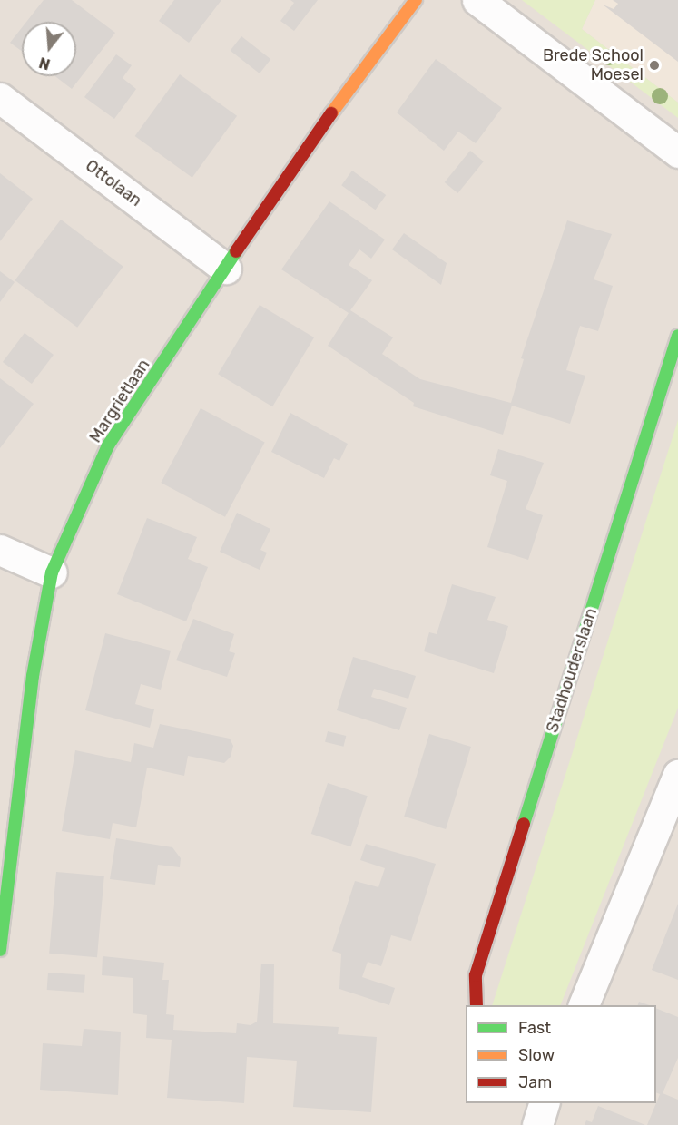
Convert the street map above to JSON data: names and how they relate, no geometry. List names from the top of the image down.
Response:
{
  "streets": {
    "street": ["Ottolaan", "Margrietlaan", "Stadhouderslaan"]
  },
  "crossings": [
    ["Ottolaan", "Margrietlaan"]
  ],
  "places": ["Brede School Moesel"],
  "legend": ["Fast", "Slow", "Jam"],
  "north": "bottom"
}
